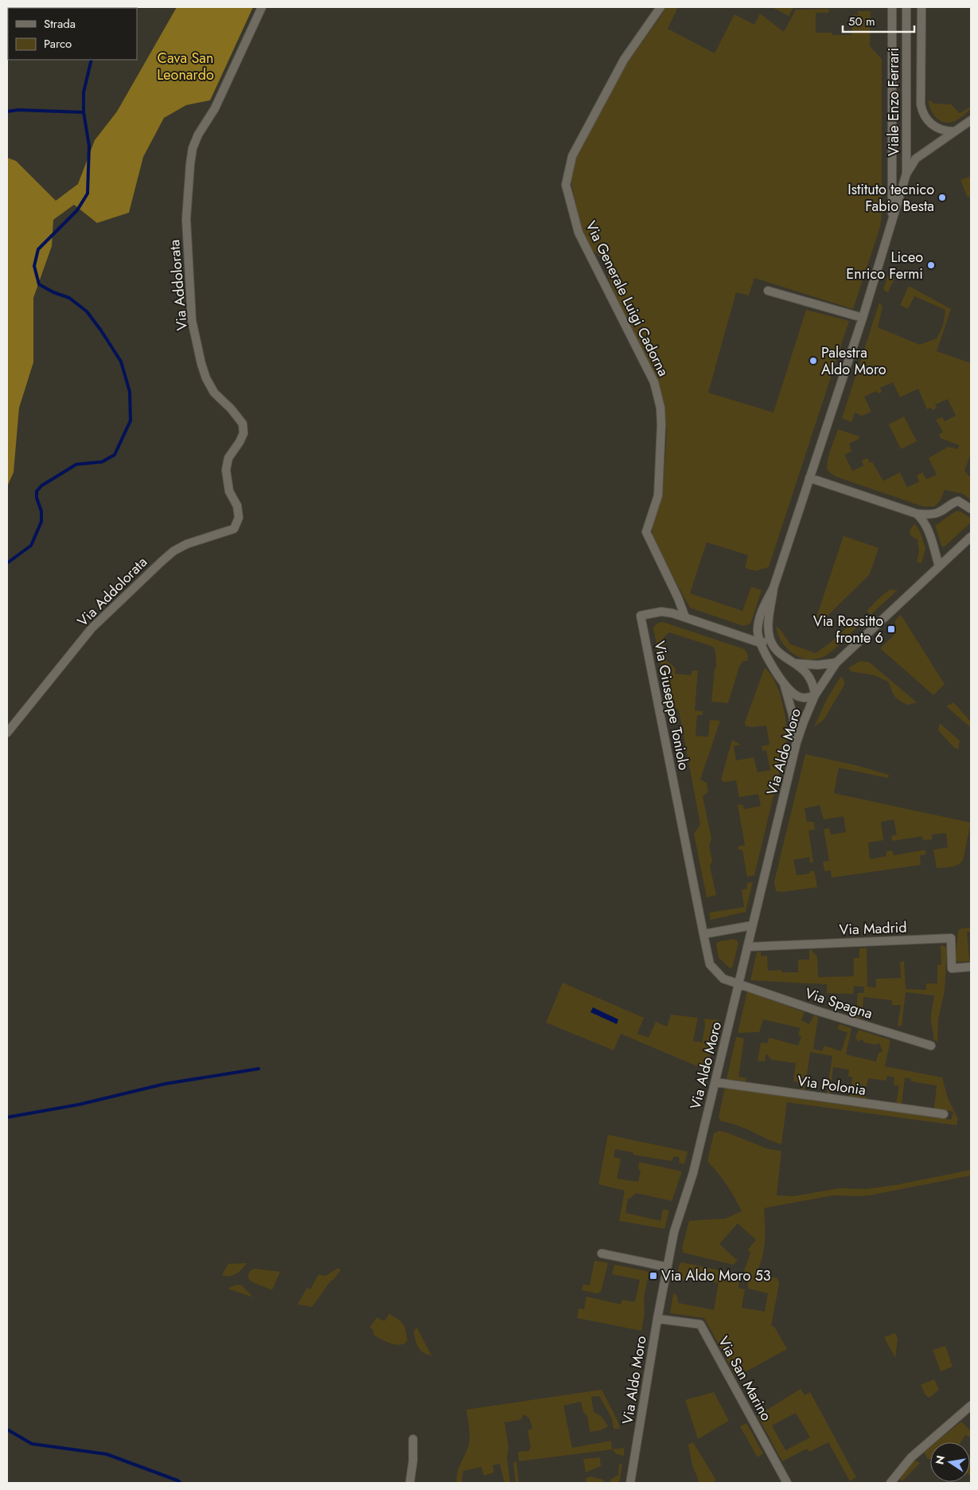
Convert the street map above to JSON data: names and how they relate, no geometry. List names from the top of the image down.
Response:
{
  "streets": {
    "street": [
      "Viale Enzo Ferrari",
      "Via Addolorata",
      "Via Generale Luigi Cadorna",
      "Via Giuseppe Toniolo",
      "Via Aldo Moro",
      "Via Madrid",
      "Via Spagna",
      "Via Polonia",
      "Via San Marino"
    ]
  },
  "crossings": [
    ["Via Generale Luigi Cadorna", "Via Giuseppe Toniolo"],
    ["Via Giuseppe Toniolo", "Via Spagna"],
    ["Via Aldo Moro", "Via Madrid"],
    ["Via Aldo Moro", "Via Spagna"],
    ["Via Aldo Moro", "Via Polonia"],
    ["Via Aldo Moro", "Via San Marino"]
  ],
  "parks": ["Cava San Leonardo"],
  "places": {
    "other": ["Istituto tecnico Fabio Besta", "Liceo Enrico Fermi", "Palestra Aldo Moro"],
    "transit": ["Via Rossitto fronte 6", "Via Aldo Moro 53"]
  },
  "legend": ["Strada", "Parco"],
  "scale_bar": "50 m",
  "north": "left"
}
